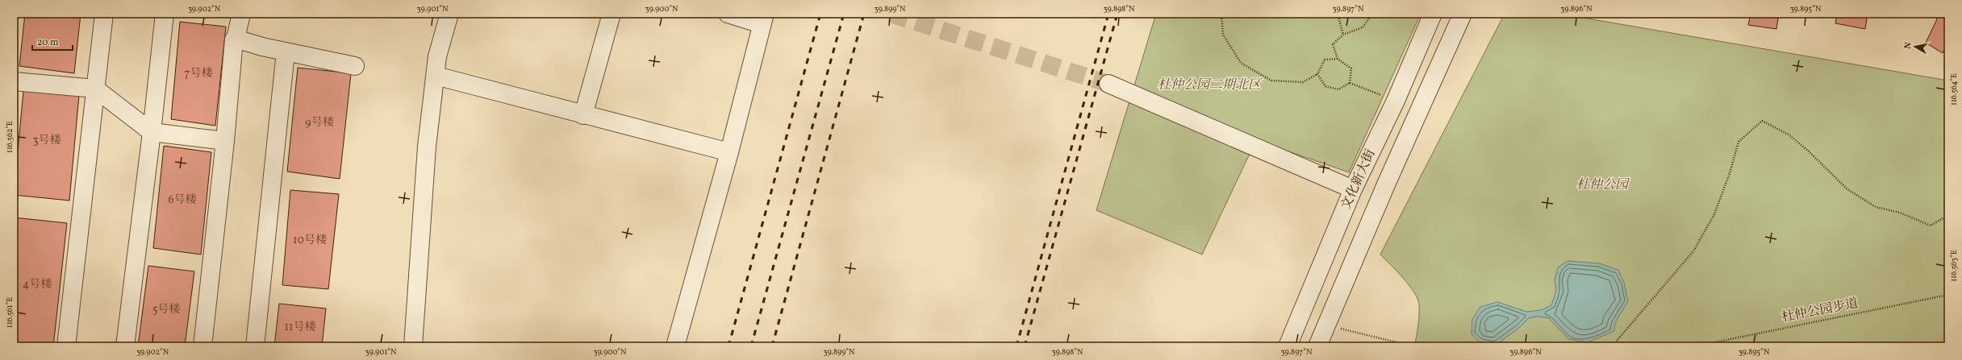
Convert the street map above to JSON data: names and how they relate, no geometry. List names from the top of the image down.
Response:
{
  "streets": {
    "street": ["文化新大街"],
    "path": ["杜仲公园步道"]
  },
  "parks": ["杜仲公园二期北区", "杜仲公园"],
  "house_numbers": [
    "7号楼",
    "9号楼",
    "3号楼",
    "6号楼",
    "10号楼",
    "4号楼",
    "5号楼",
    "11号楼"
  ],
  "scale_bar": "20 m",
  "north": "left",
  "coordinates": [
    "39.902°N",
    "39.901°N",
    "39.900°N",
    "39.899°N",
    "39.898°N",
    "39.897°N",
    "39.896°N",
    "39.895°N",
    "116.564°E",
    "116.562°E",
    "116.563°E",
    "116.561°E"
  ]
}
